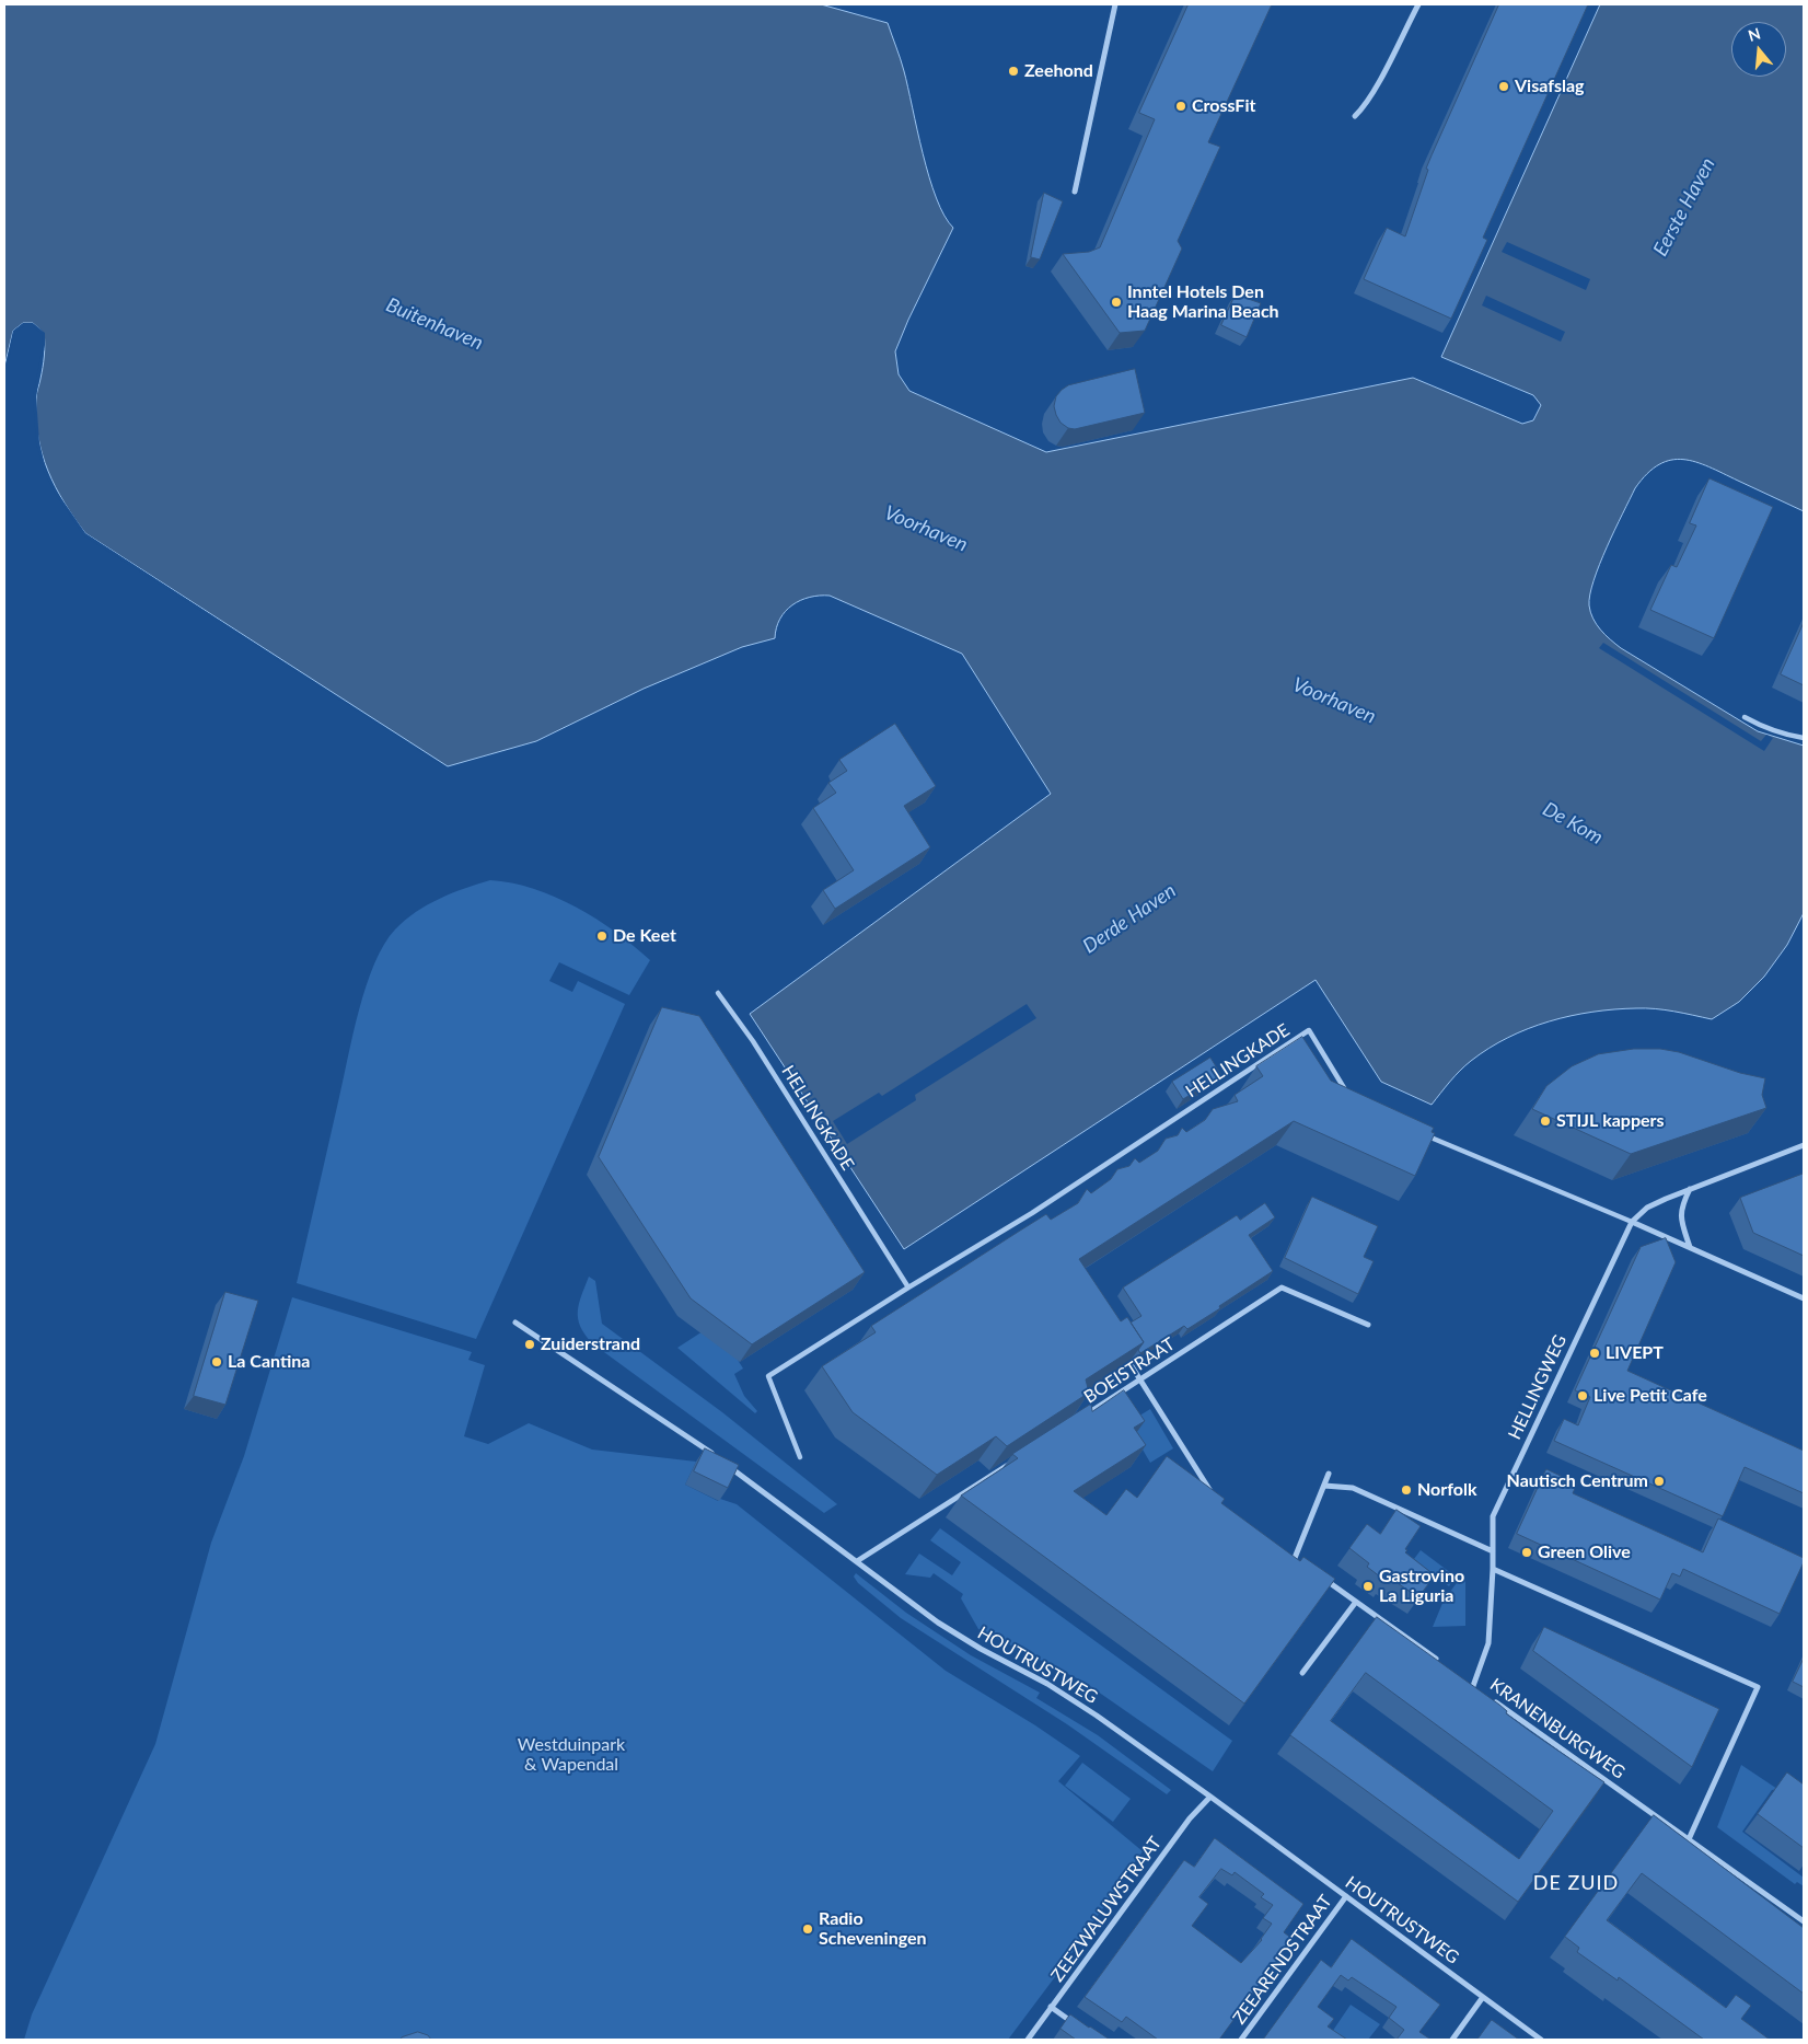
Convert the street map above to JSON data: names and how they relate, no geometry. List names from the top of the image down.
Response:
{
  "streets": {
    "street": [
      "HELLINGKADE",
      "BOEISTRAAT",
      "HELLINGWEG",
      "HOUTRUSTWEG",
      "KRANENBURGWEG",
      "ZEEZWALUWSTRAAT",
      "ZEEARENDSTRAAT"
    ]
  },
  "crossings": [
    ["HELLINGWEG", "KRANENBURGWEG"],
    ["HOUTRUSTWEG", "ZEEZWALUWSTRAAT"],
    ["HOUTRUSTWEG", "ZEEARENDSTRAAT"]
  ],
  "districts": ["DE ZUID"],
  "water": [
    "Eerste Haven",
    "Buitenhaven",
    "Voorhaven",
    "De Kom",
    "Derde Haven"
  ],
  "parks": ["Westduinpark & Wapendal"],
  "places": [
    "Zeehond",
    "Visafslag",
    "CrossFit",
    "Inntel Hotels Den Haag Marina Beach",
    "De Keet",
    "STIJL kappers",
    "Zuiderstrand",
    "LIVEPT",
    "La Cantina",
    "Live Petit Cafe",
    "Nautisch Centrum",
    "Norfolk",
    "Green Olive",
    "Gastrovino La Liguria",
    "Radio Scheveningen"
  ],
  "north": "top"
}
